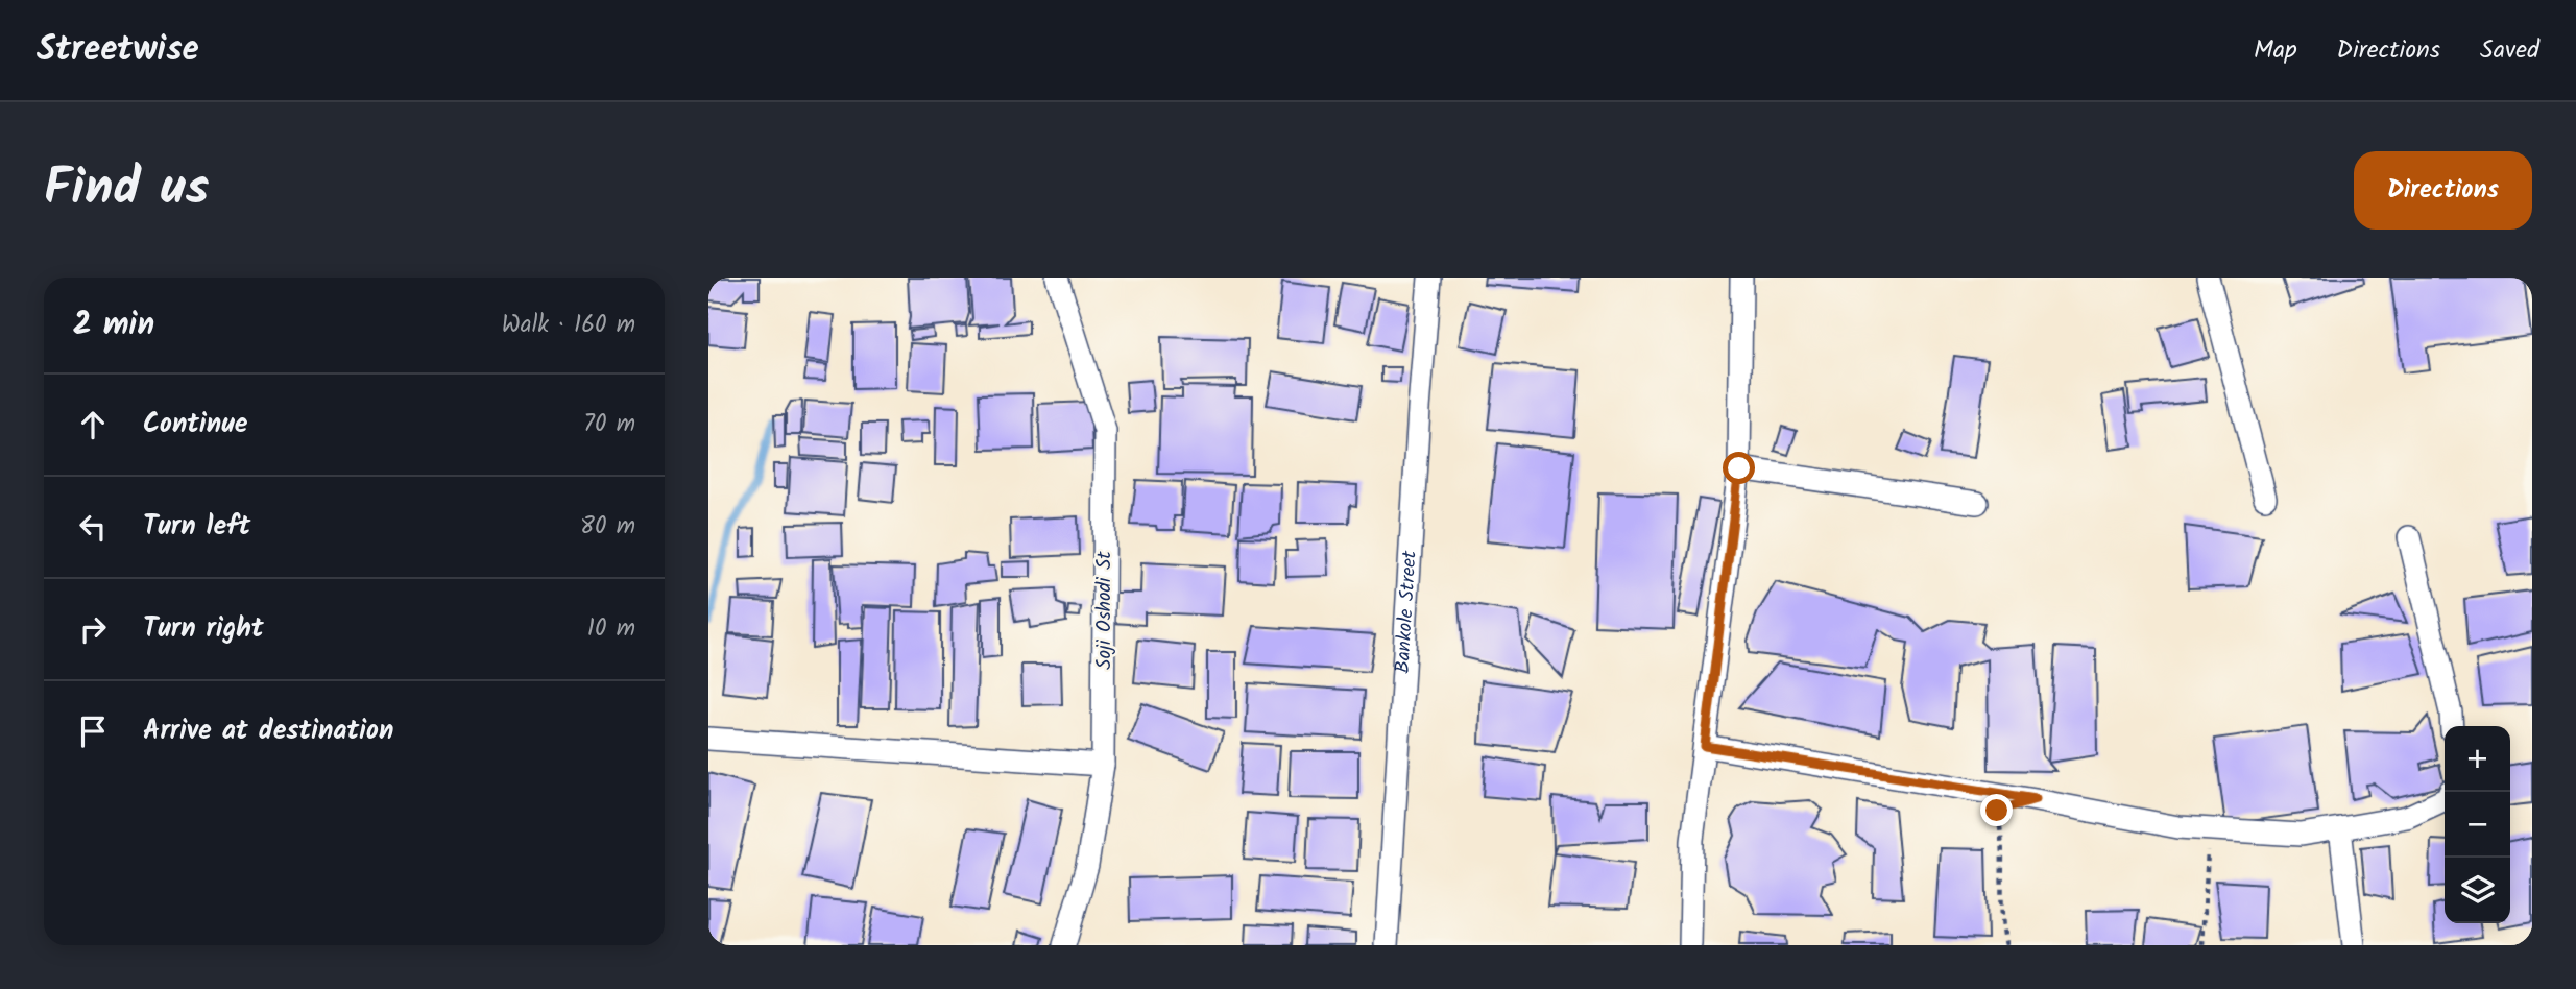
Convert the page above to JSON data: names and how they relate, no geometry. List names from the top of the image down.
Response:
{
  "streets": {
    "street": ["Soji Oshodi St", "Bankole Street"]
  },
  "page": {
    "header": "Streetwise",
    "nav": ["Map", "Directions", "Saved"],
    "title": "Find us",
    "buttons": "Directions",
    "heading": ["2 min", "Walk · 160 m"],
    "list": [
      ["Continue", "70 m"],
      ["Turn left", "80 m"],
      ["Turn right", "10 m"],
      "Arrive at destination"
    ],
    "map_buttons": ["+", "−"]
  }
}
